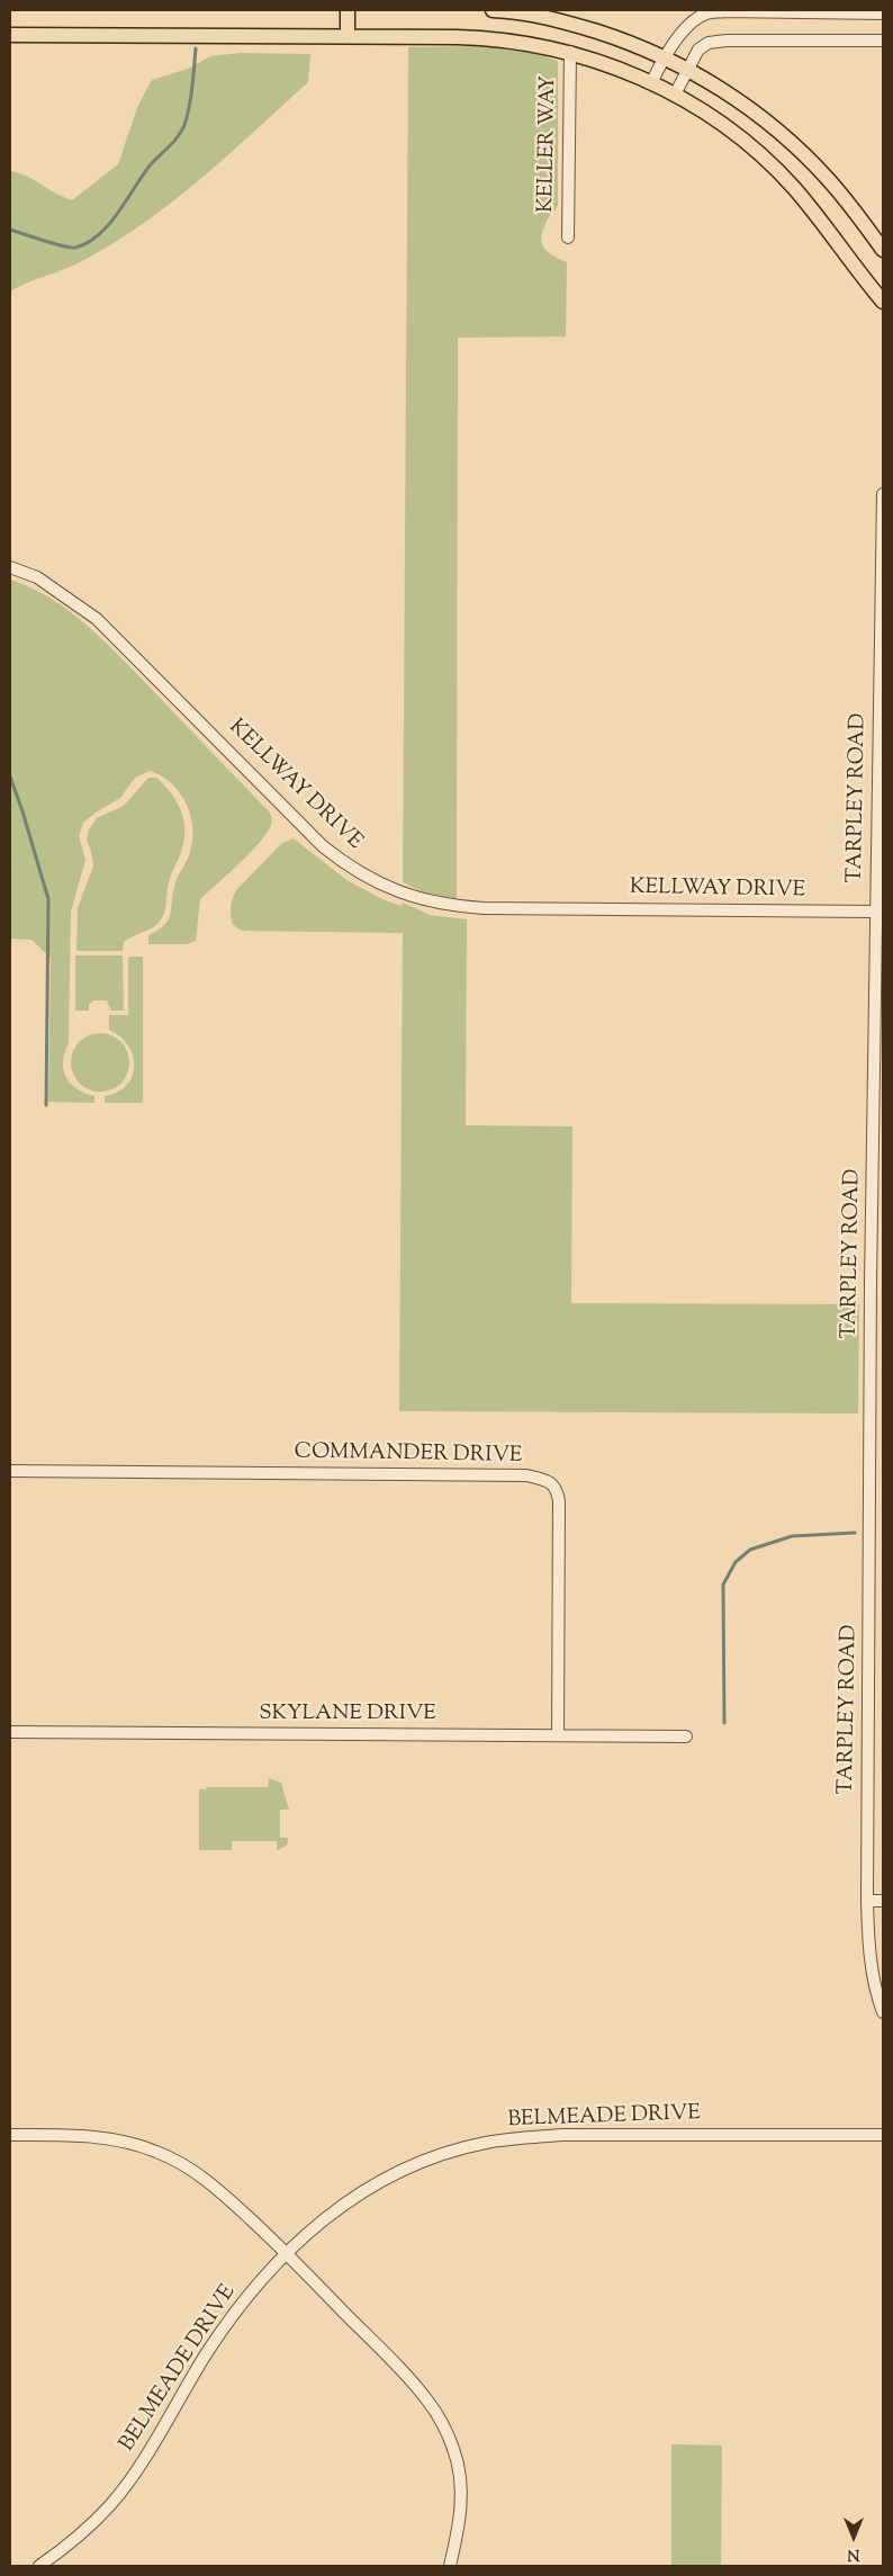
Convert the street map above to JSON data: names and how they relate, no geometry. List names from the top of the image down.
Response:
{
  "streets": {
    "street": [
      "KELLER WAY",
      "KELLWAY DRIVE",
      "TARPLEY ROAD",
      "COMMANDER DRIVE",
      "SKYLANE DRIVE",
      "BELMEADE DRIVE"
    ]
  },
  "crossings": [
    ["KELLWAY DRIVE", "TARPLEY ROAD"],
    ["COMMANDER DRIVE", "SKYLANE DRIVE"]
  ],
  "north": "bottom"
}
